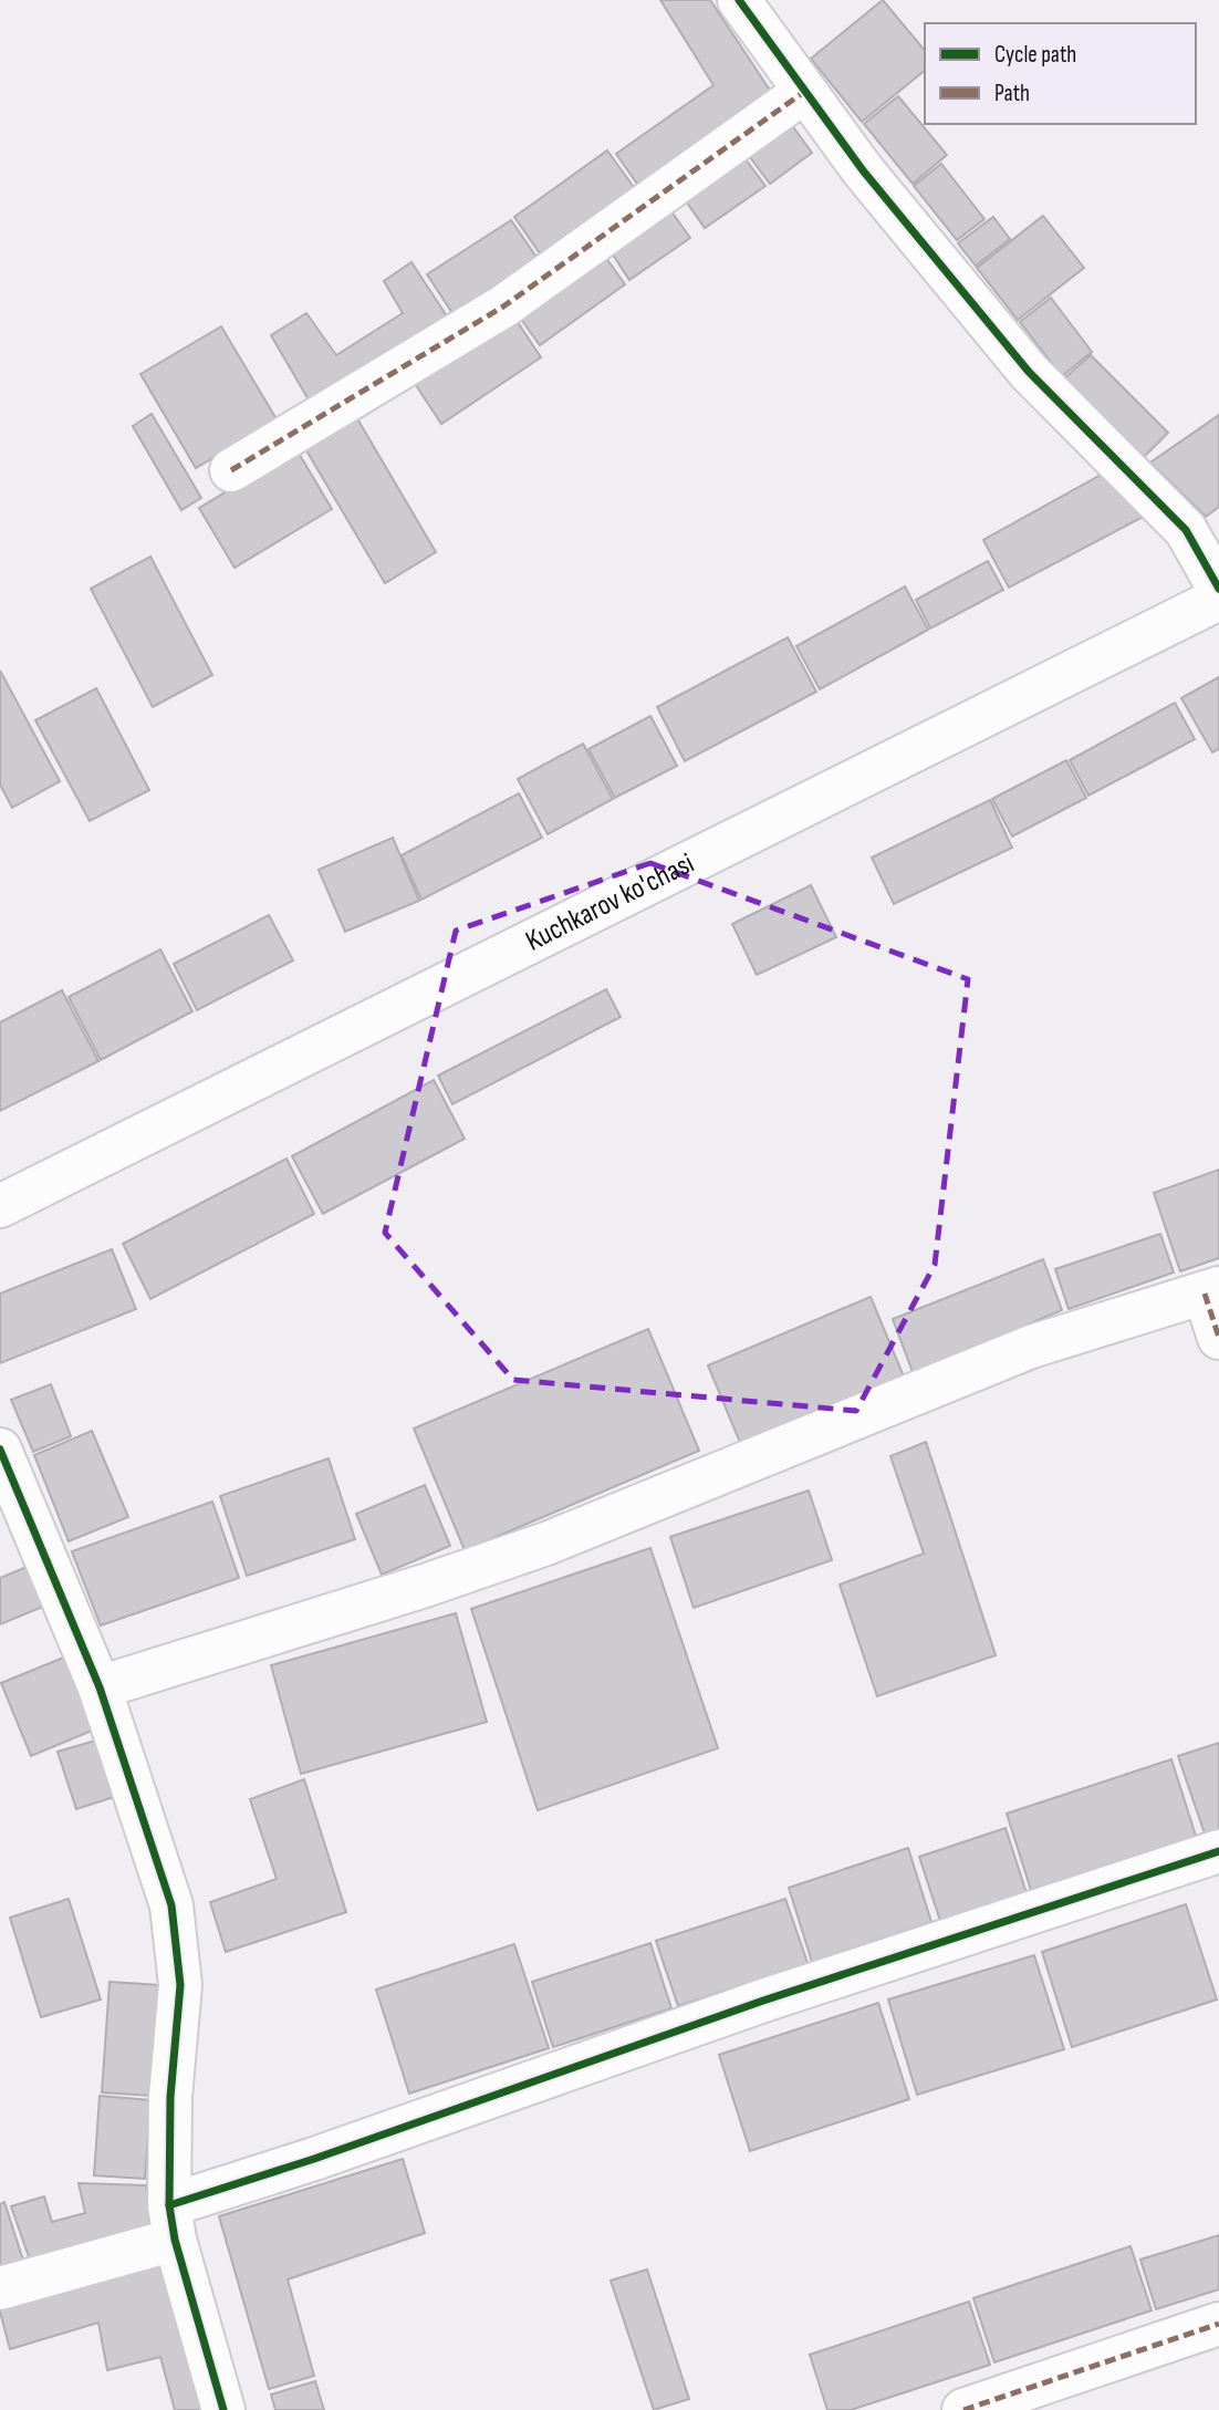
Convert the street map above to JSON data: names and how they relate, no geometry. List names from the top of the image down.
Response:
{
  "streets": {
    "street": ["Kuchkarov ko'chasi"]
  },
  "legend": ["Cycle path", "Path"]
}
